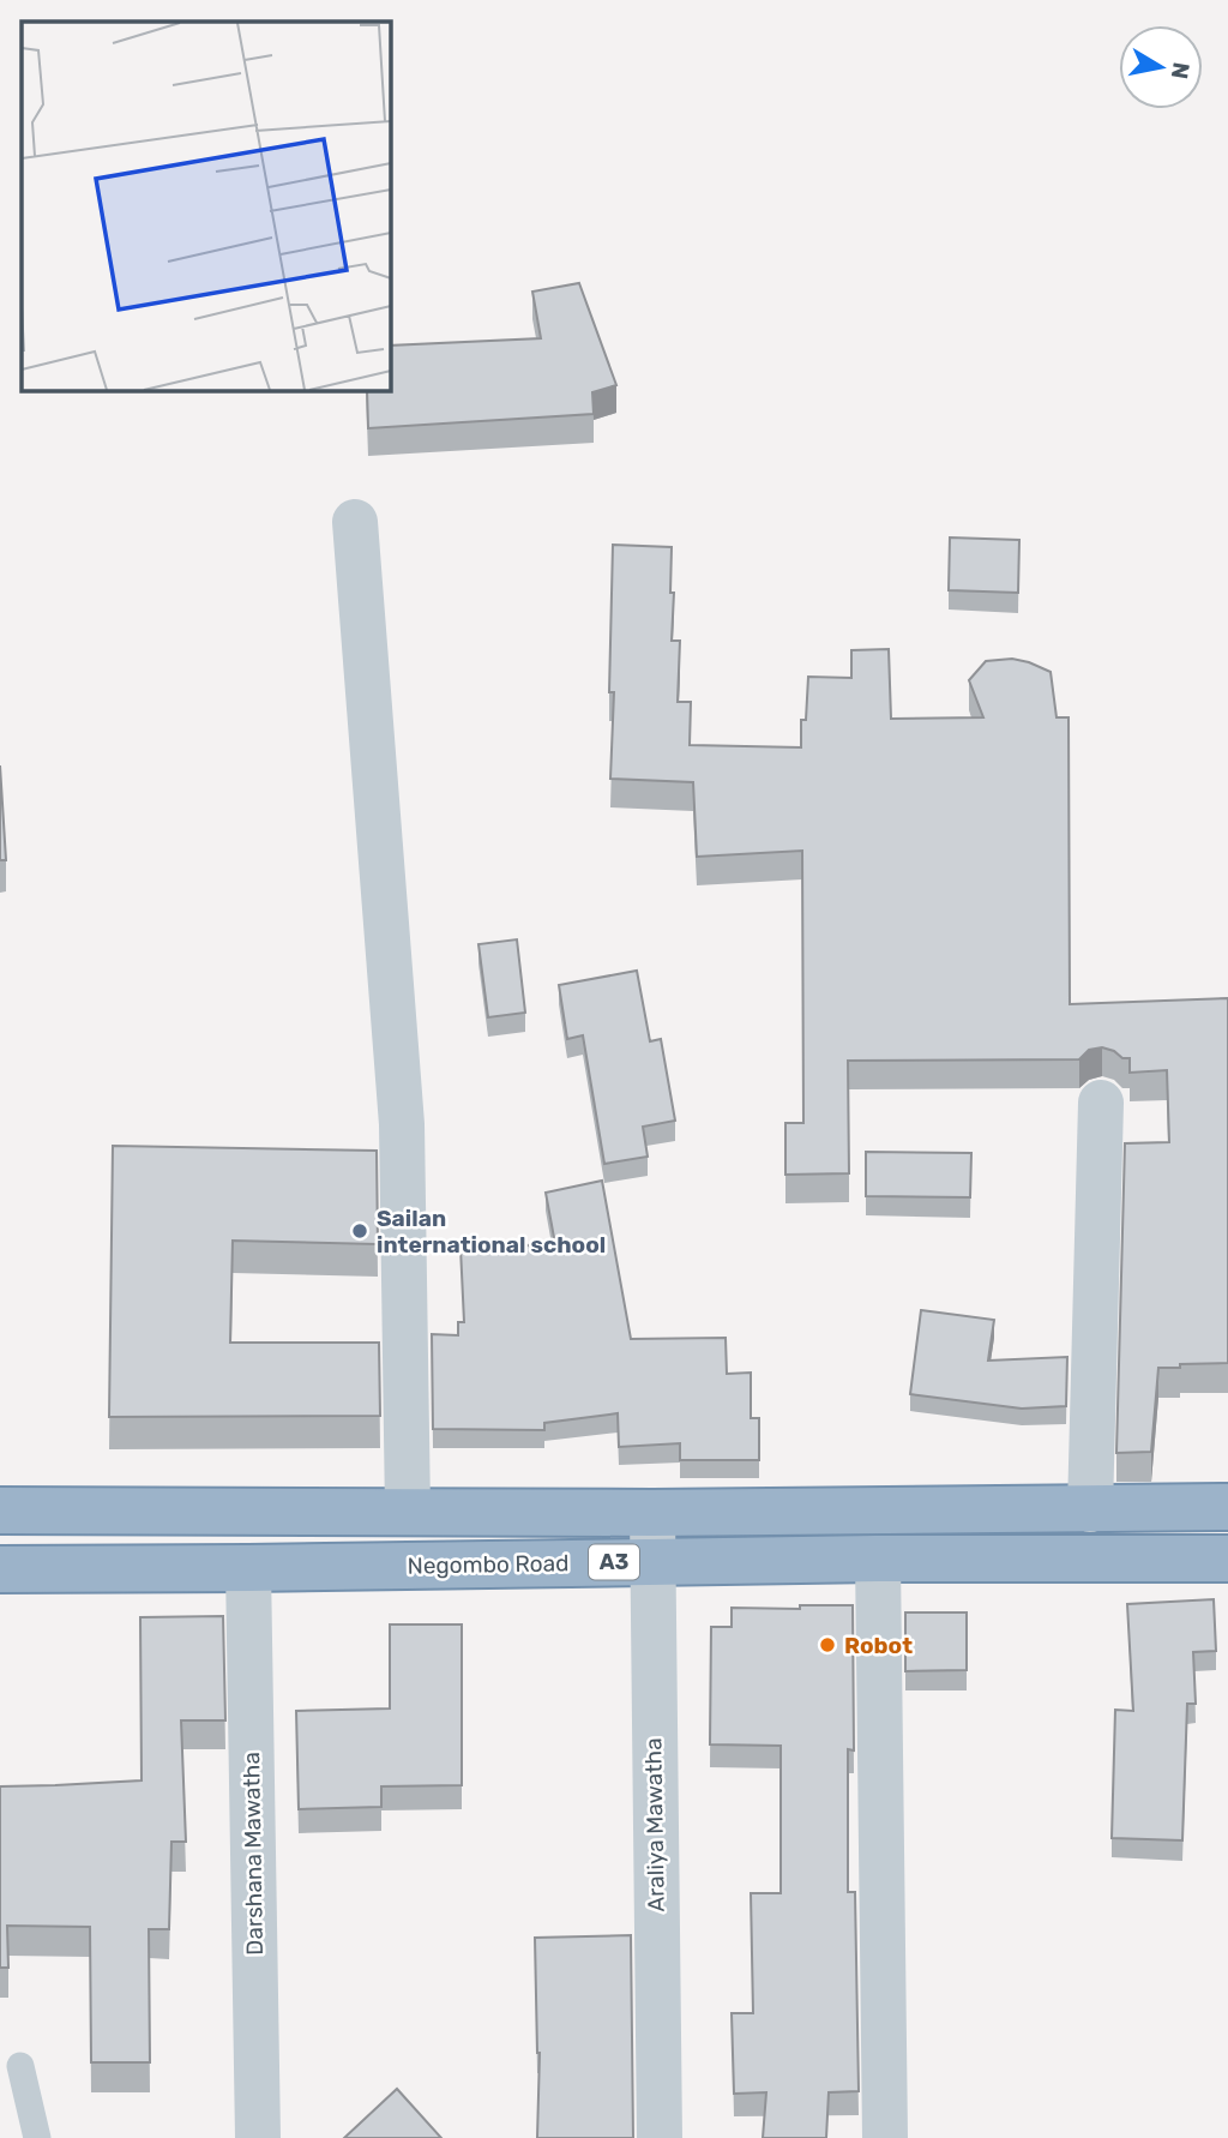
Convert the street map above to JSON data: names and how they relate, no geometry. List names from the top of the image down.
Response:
{
  "streets": {
    "highway": ["A3", "Negombo Road"],
    "street": ["Araliya Mawatha", "Darshana Mawatha"]
  },
  "crossings": [
    ["A3", "Araliya Mawatha"],
    ["Negombo Road", "Araliya Mawatha"],
    ["Negombo Road", "Darshana Mawatha"]
  ],
  "places": ["Sailan international school", "Robot"],
  "north": "right"
}
